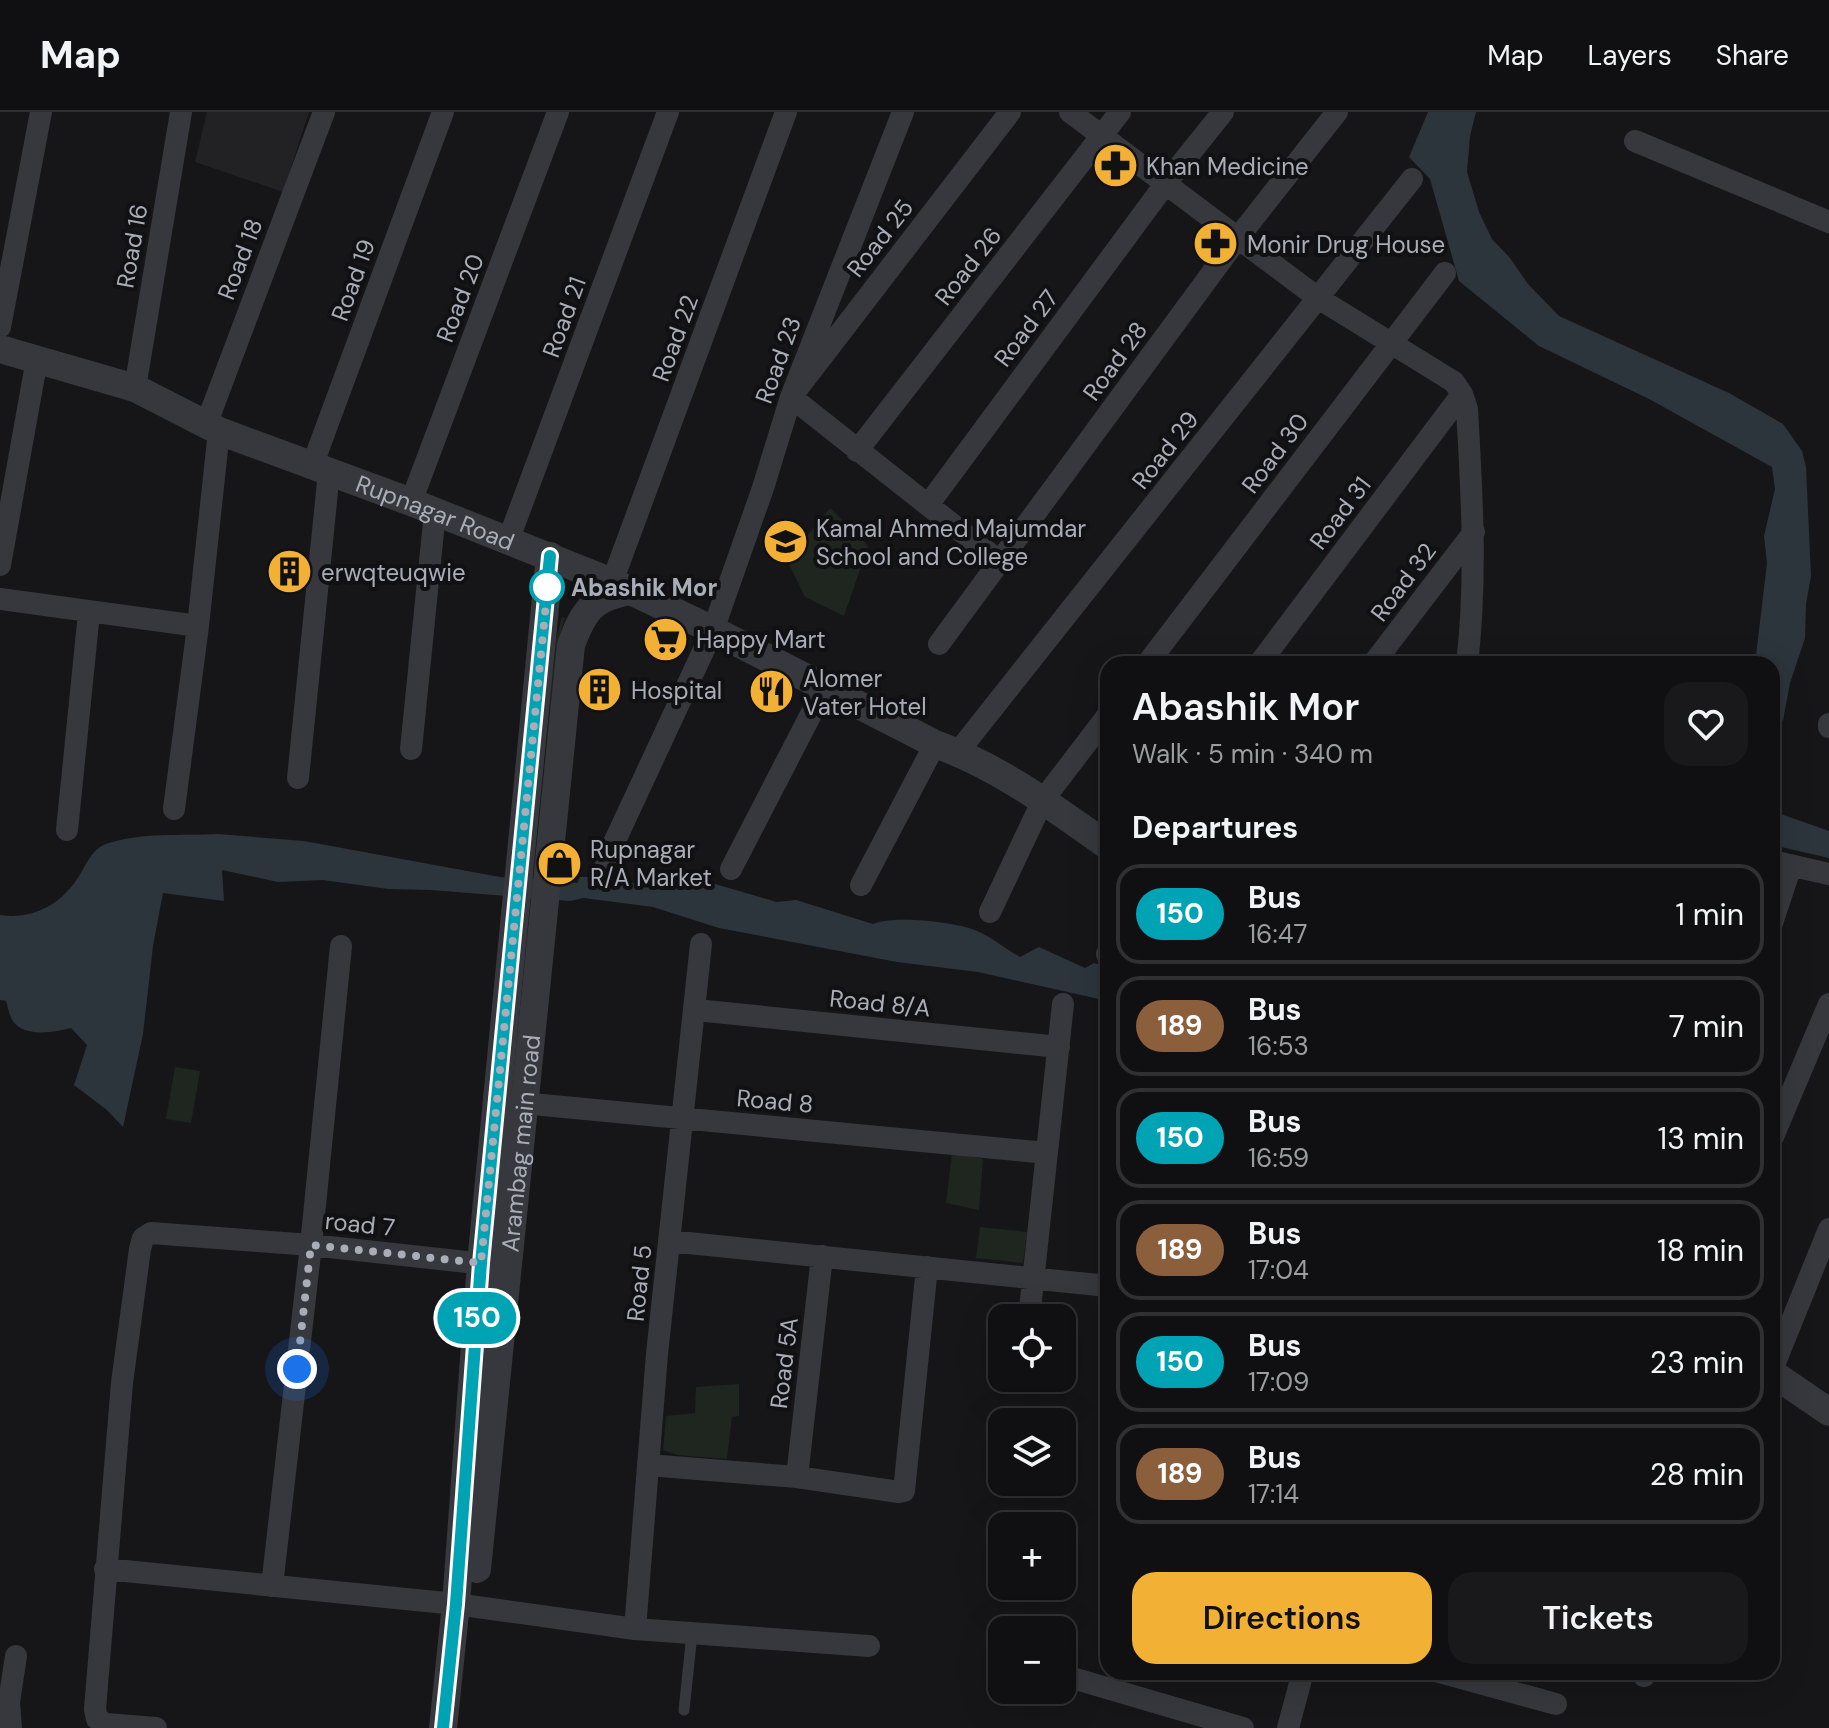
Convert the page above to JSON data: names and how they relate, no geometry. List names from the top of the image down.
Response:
{
  "streets": {
    "street": [
      "Road 25",
      "Road 16",
      "Road 18",
      "Road 26",
      "Road 19",
      "Road 20",
      "Road 21",
      "Road 27",
      "Road 22",
      "Road 23",
      "Road 28",
      "Road 29",
      "Road 30",
      "Rupnagar Road",
      "Road 31",
      "Road 32",
      "Road 8/A",
      "Road 8",
      "Arambag main road",
      "road 7",
      "Road 5",
      "Road 5A"
    ]
  },
  "crossings": [
    ["Road 25", "Road 23"],
    ["Road 16", "Rupnagar Road"],
    ["Road 18", "Rupnagar Road"],
    ["Road 19", "Rupnagar Road"],
    ["Road 20", "Rupnagar Road"],
    ["Road 21", "Rupnagar Road"],
    ["Road 22", "Rupnagar Road"],
    ["Road 22", "Arambag main road"],
    ["Road 23", "Rupnagar Road"],
    ["Road 29", "Rupnagar Road"],
    ["Rupnagar Road", "Arambag main road"],
    ["Road 8/A", "Road 5"],
    ["Road 8", "Arambag main road"],
    ["Road 8", "Road 5"],
    ["Arambag main road", "road 7"]
  ],
  "places": {
    "pharmacy": ["Khan Medicine", "Monir Drug House"],
    "school or university": ["Kamal Ahmed Majumdar School and College"],
    "building": ["erwqteuqwie", "Hospital"],
    "other": ["Abashik Mor"],
    "supermarket": ["Happy Mart"],
    "restaurant": ["Alomer Vater Hotel"],
    "shop": ["Rupnagar R/A Market"]
  },
  "lines": ["bus line 150"],
  "page": {
    "header": "Map",
    "nav": ["Map", "Layers", "Share"],
    "on_map": "150",
    "heading": [
      ["Abashik Mor", "Walk · 5 min · 340 m"],
      "Departures"
    ],
    "list": [
      {
        "mark": "150",
        "name": "Bus",
        "note": "16:47",
        "value": "1 min"
      },
      {
        "mark": "189",
        "name": "Bus",
        "note": "16:53",
        "value": "7 min"
      },
      {
        "mark": "150",
        "name": "Bus",
        "note": "16:59",
        "value": "13 min"
      },
      {
        "mark": "189",
        "name": "Bus",
        "note": "17:04",
        "value": "18 min"
      },
      {
        "mark": "150",
        "name": "Bus",
        "note": "17:09",
        "value": "23 min"
      },
      {
        "mark": "189",
        "name": "Bus",
        "note": "17:14",
        "value": "28 min"
      }
    ],
    "map_buttons": ["+", "−"],
    "buttons": ["Directions", "Tickets"]
  }
}
